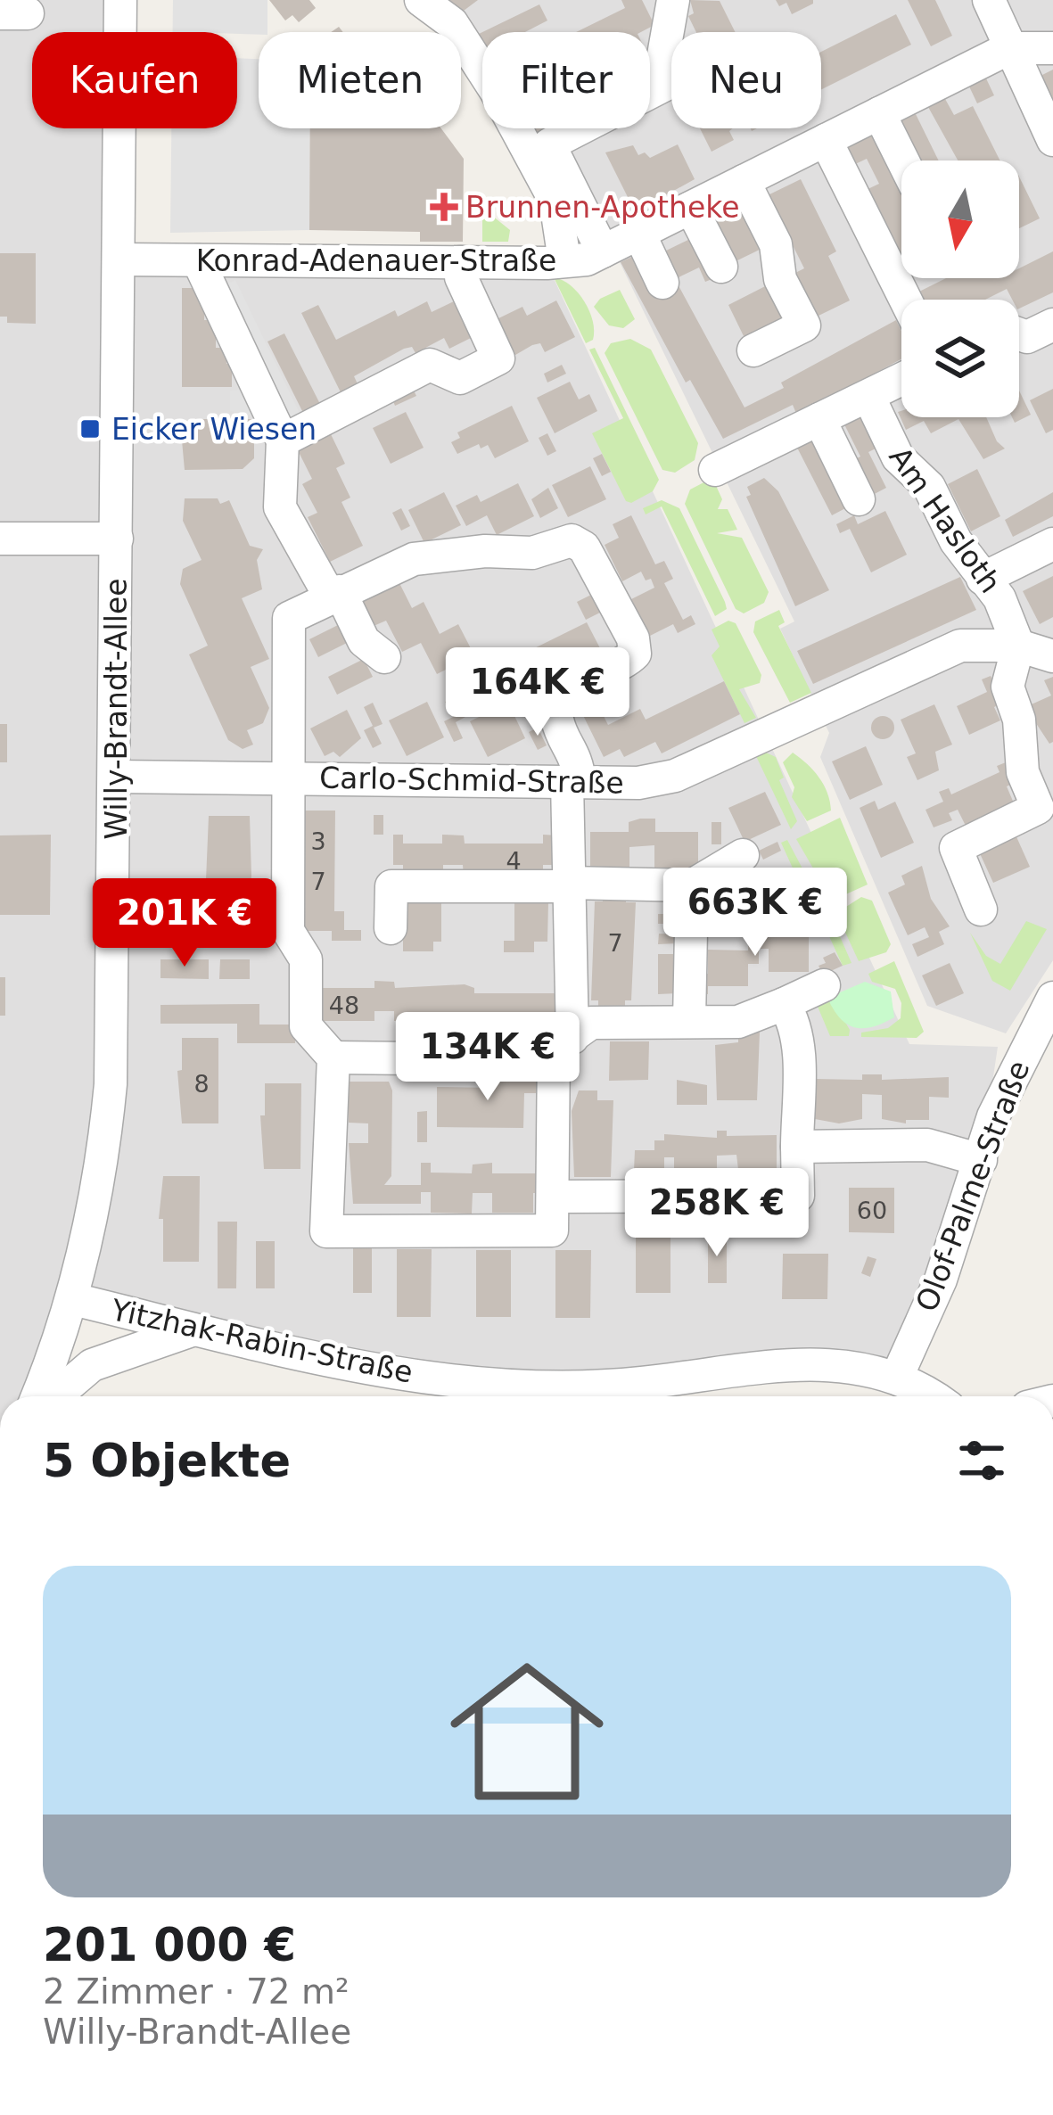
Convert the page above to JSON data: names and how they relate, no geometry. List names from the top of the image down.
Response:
{
  "streets": {
    "street": [
      "Konrad-Adenauer-Straße",
      "Am Hasloth",
      "Willy-Brandt-Allee",
      "Carlo-Schmid-Straße",
      "Olof-Palme-Straße",
      "Yitzhak-Rabin-Straße"
    ]
  },
  "crossings": [
    ["Konrad-Adenauer-Straße", "Willy-Brandt-Allee"],
    ["Am Hasloth", "Carlo-Schmid-Straße"],
    ["Willy-Brandt-Allee", "Carlo-Schmid-Straße"],
    ["Willy-Brandt-Allee", "Yitzhak-Rabin-Straße"],
    ["Olof-Palme-Straße", "Yitzhak-Rabin-Straße"]
  ],
  "places": {
    "health": ["Brunnen-Apotheke"],
    "transit": ["Eicker Wiesen"]
  },
  "house_numbers": [
    "3",
    "4",
    "7",
    "7",
    "48",
    "8",
    "60"
  ],
  "north": "bottom",
  "page": {
    "chip": [
      "Kaufen",
      "Mieten",
      "Filter",
      "Neu"
    ],
    "price": [
      "164K €",
      "663K €",
      "201K €",
      "134K €",
      "258K €"
    ],
    "heading": "5 Objekte",
    "list": [
      {
        "name": "201 000 €",
        "note": "2 Zimmer · 72 m² · Willy-Brandt-Allee"
      }
    ]
  }
}
